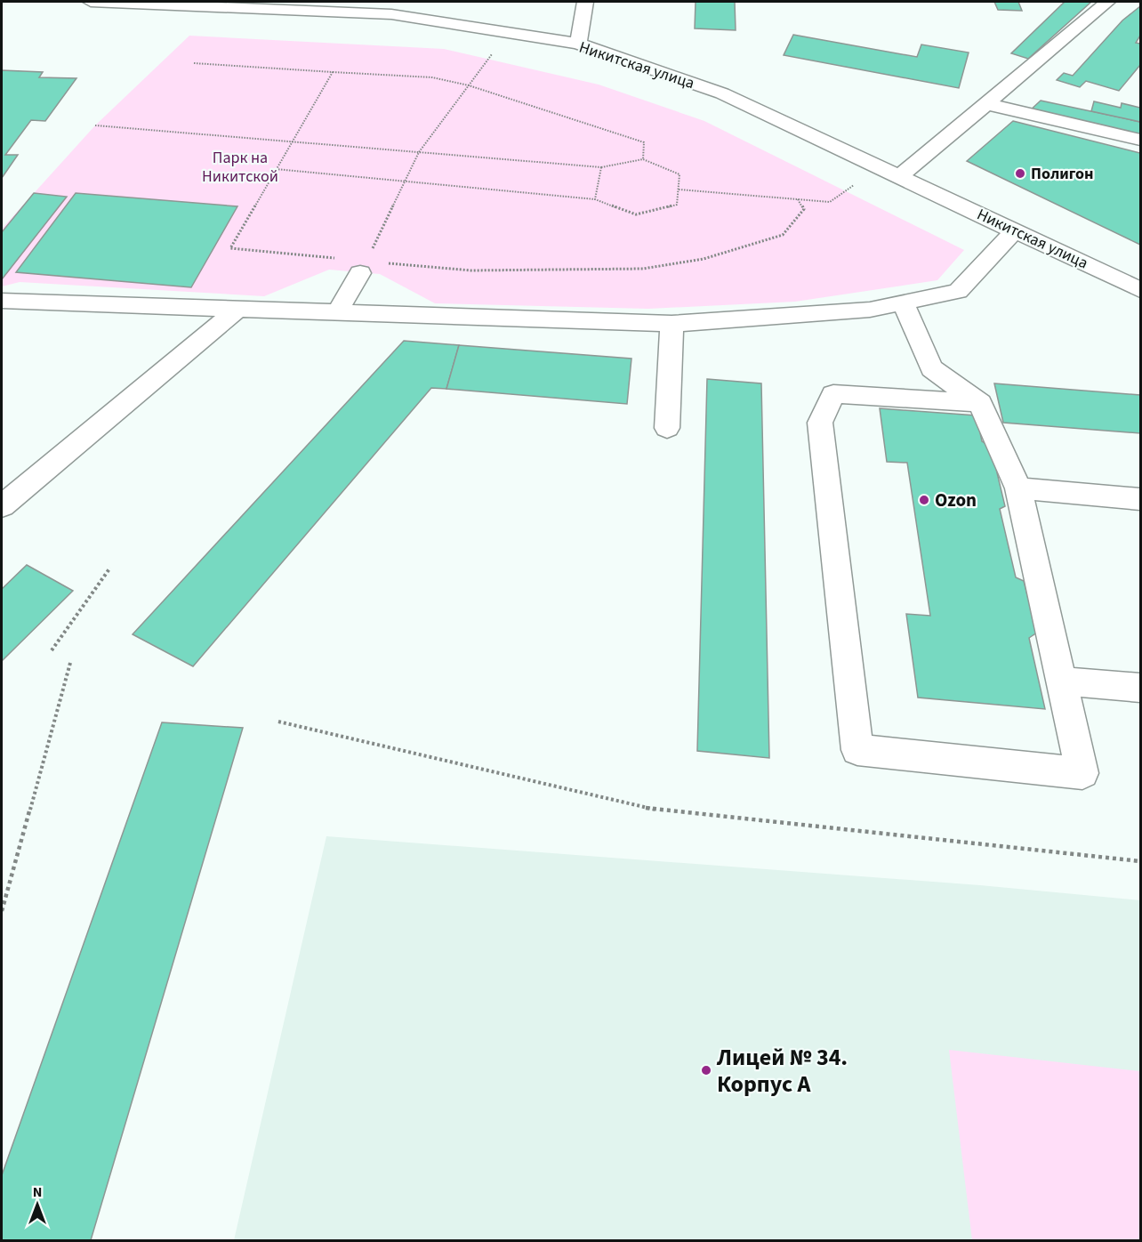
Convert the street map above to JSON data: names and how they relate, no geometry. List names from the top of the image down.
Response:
{
  "streets": {
    "street": ["Никитская улица"]
  },
  "parks": ["Парк на Никитской"],
  "places": ["Полигон", "Ozon", "Лицей № 34. Корпус А"],
  "north": "top"
}
